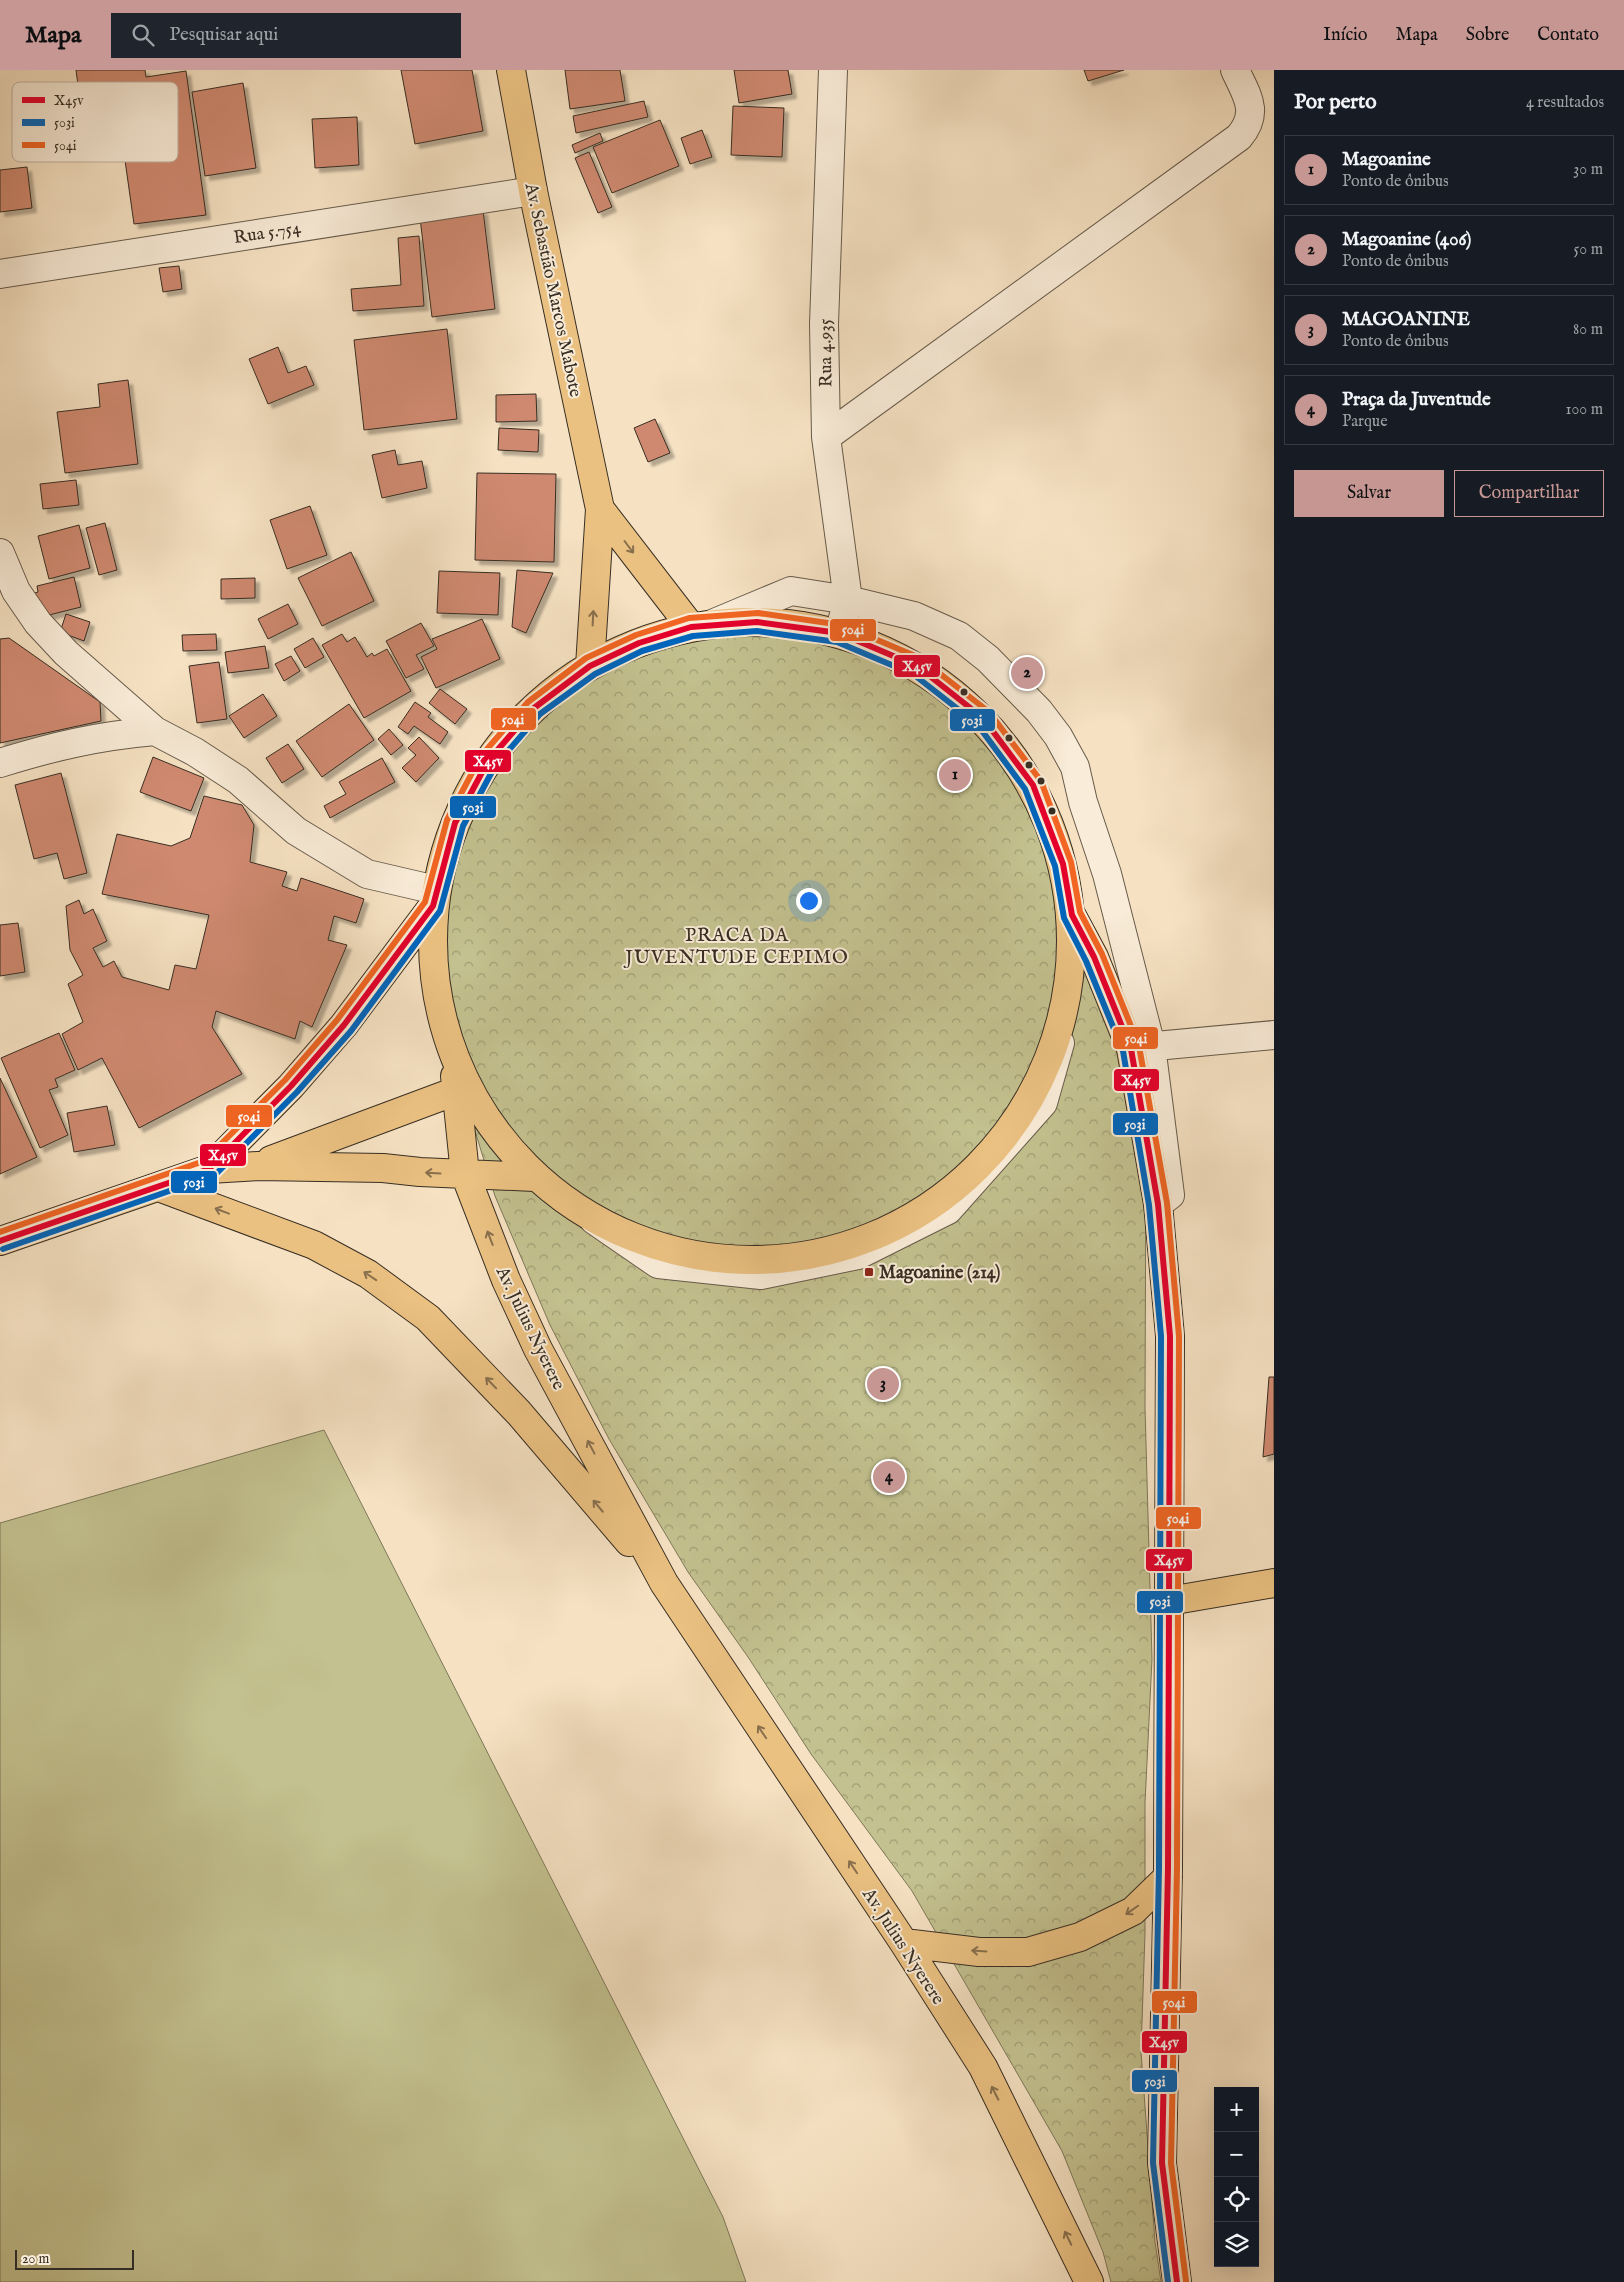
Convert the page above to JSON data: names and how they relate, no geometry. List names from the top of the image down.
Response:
{
  "streets": {
    "main road": ["Av. Sebastião Marcos Mabote", "Av. Julius Nyerere"],
    "street": ["Rua 5.754", "Rua 4.935"]
  },
  "crossings": [
    ["Rua 5.754", "Av. Sebastião Marcos Mabote"]
  ],
  "districts": ["PRACA DA JUVENTUDE CEPIMO"],
  "places": {
    "transit": ["Magoanine (214)"]
  },
  "lines": ["transit line 504i", "transit line X45v", "transit line 503i"],
  "legend": ["X45v", "503i", "504i"],
  "scale_bar": "20 m",
  "page": {
    "header": "Mapa",
    "search": "Pesquisar aqui",
    "nav": [
      "Início",
      "Mapa",
      "Sobre",
      "Contato"
    ],
    "heading": ["Por perto", "4 resultados"],
    "list": [
      {
        "mark": "1",
        "name": "Magoanine",
        "note": "Ponto de ônibus",
        "value": "30 m"
      },
      {
        "mark": "2",
        "name": "Magoanine (406)",
        "note": "Ponto de ônibus",
        "value": "50 m"
      },
      {
        "mark": "3",
        "name": "MAGOANINE",
        "note": "Ponto de ônibus",
        "value": "80 m"
      },
      {
        "mark": "4",
        "name": "Praça da Juventude",
        "note": "Parque",
        "value": "100 m"
      }
    ],
    "buttons": ["Salvar", "Compartilhar"],
    "pins": [
      "2",
      "1",
      "3",
      "4"
    ],
    "map_buttons": ["+", "−"],
    "scale": "20 m"
  }
}
